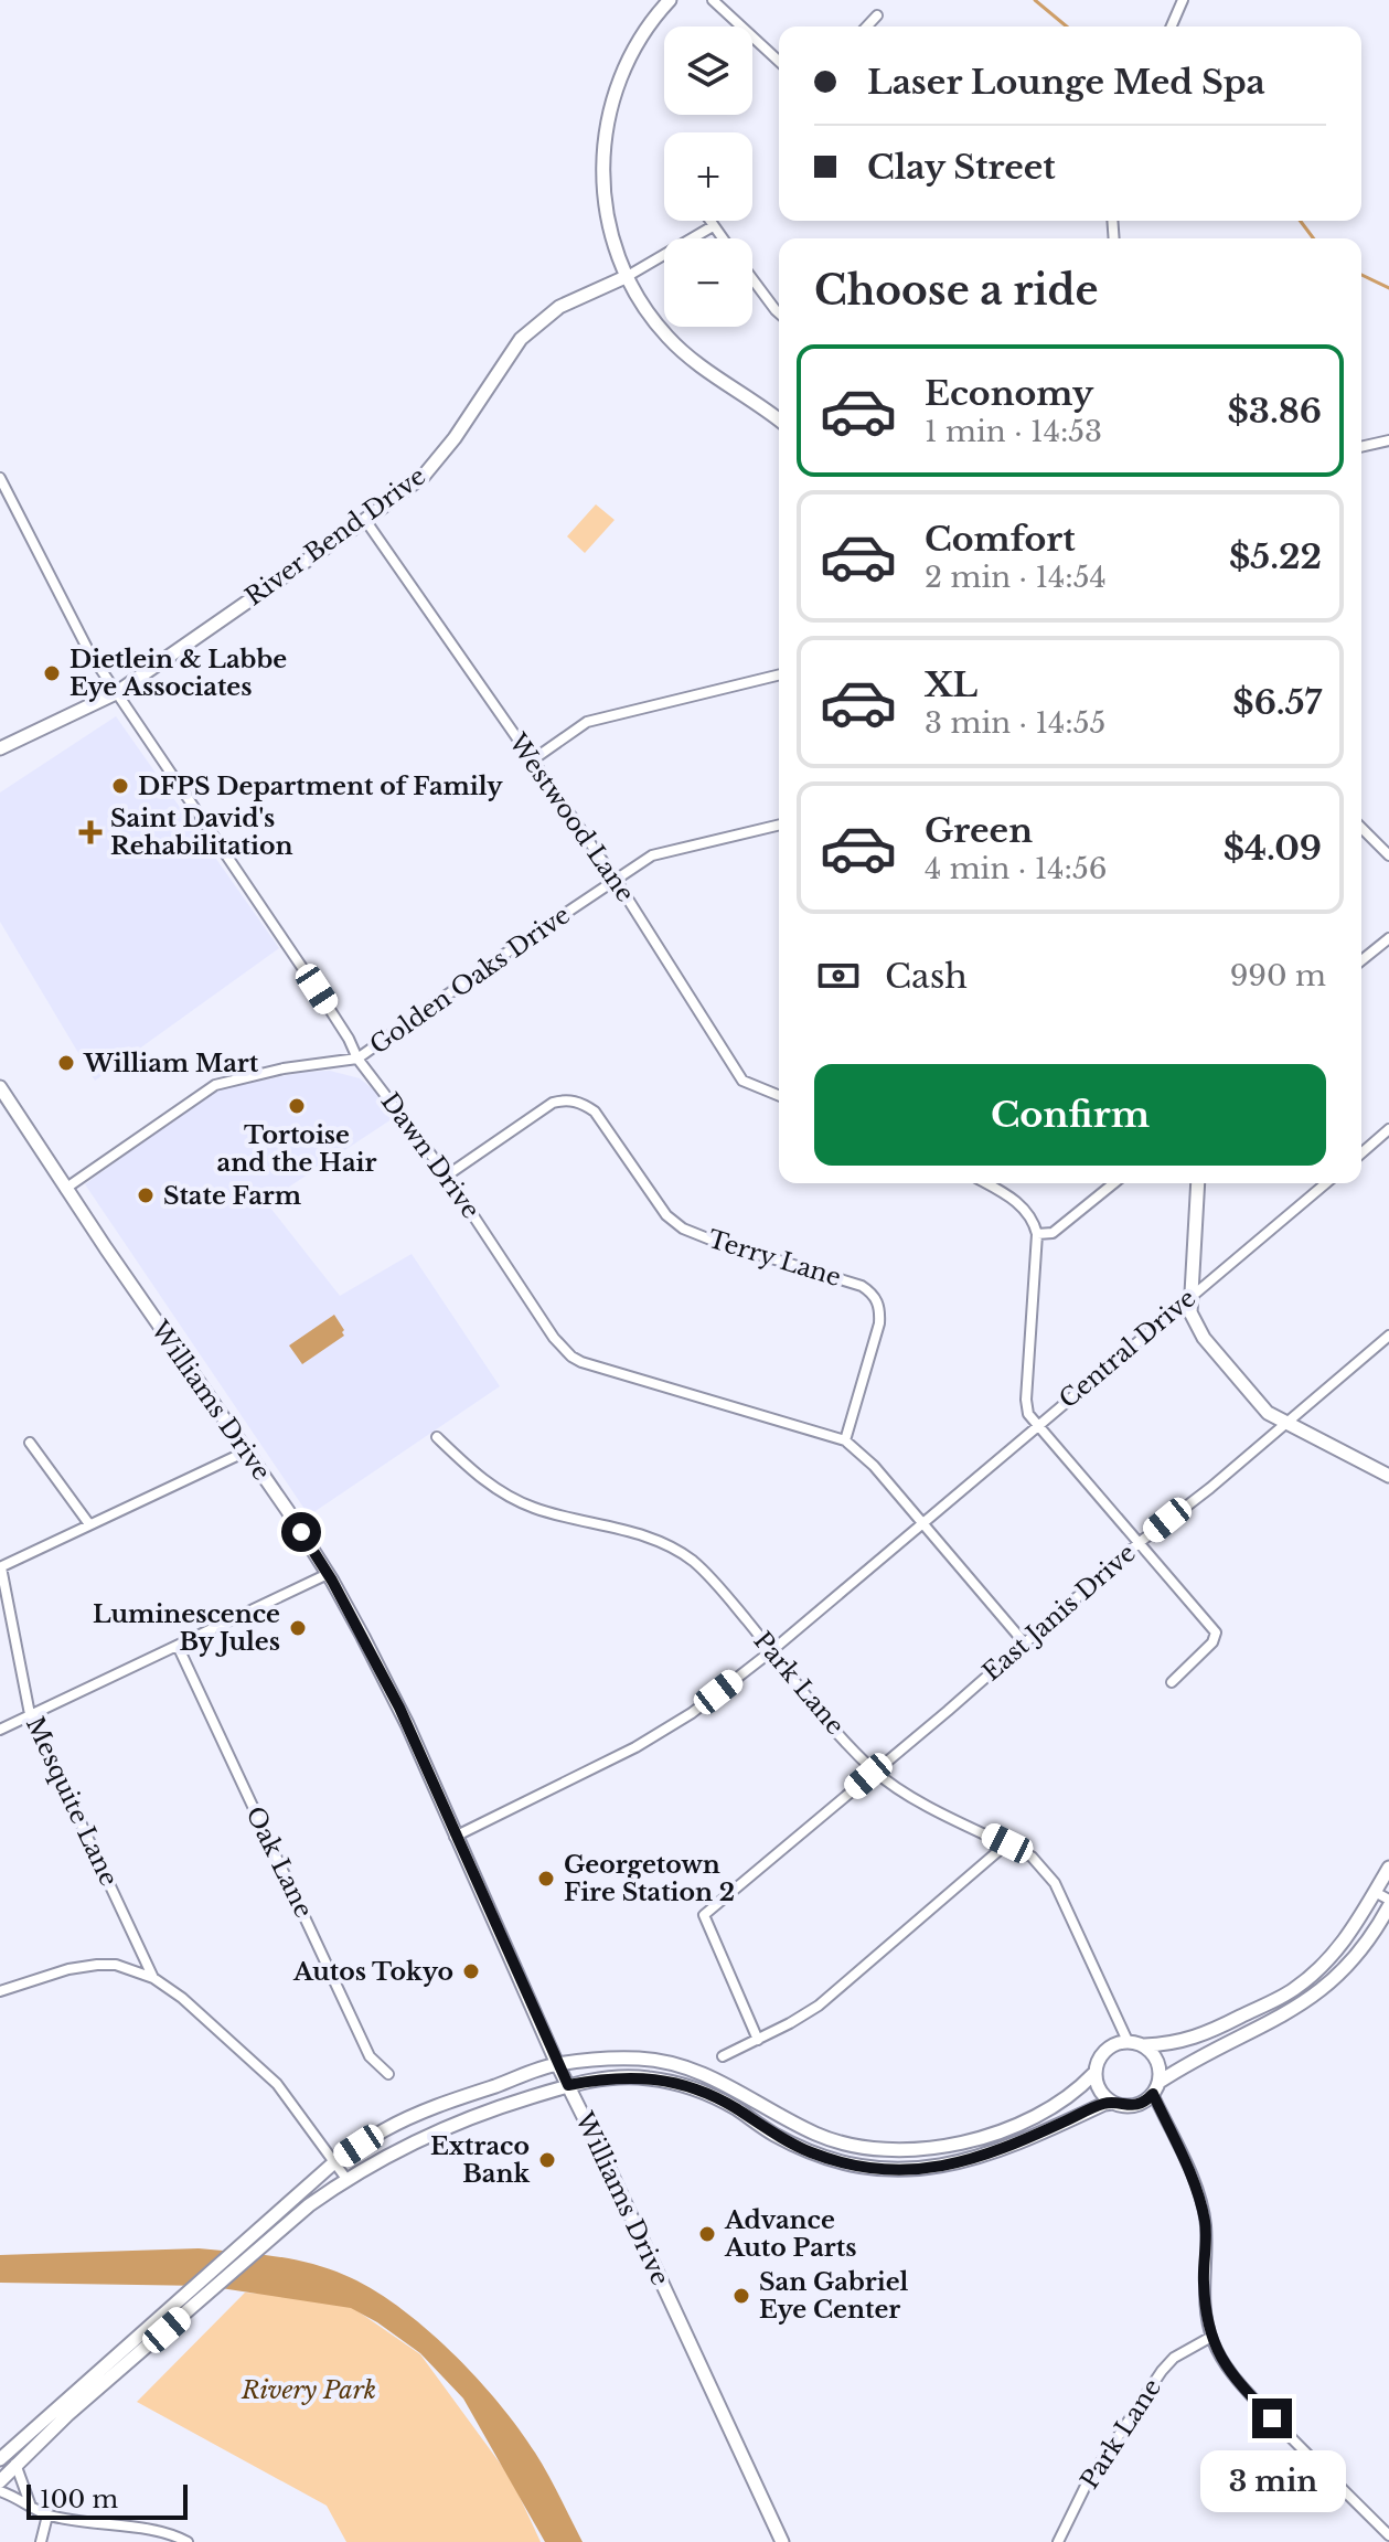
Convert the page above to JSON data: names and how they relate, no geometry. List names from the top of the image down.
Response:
{
  "streets": {
    "street": [
      "River Bend Drive",
      "Westwood Lane",
      "Golden Oaks Drive",
      "Dawn Drive",
      "Terry Lane",
      "Central Drive",
      "Williams Drive",
      "East Janis Drive",
      "Park Lane",
      "Mesquite Lane",
      "Oak Lane"
    ]
  },
  "crossings": [
    ["River Bend Drive", "Westwood Lane"],
    ["River Bend Drive", "Dawn Drive"],
    ["Westwood Lane", "Golden Oaks Drive"],
    ["Golden Oaks Drive", "Dawn Drive"],
    ["Golden Oaks Drive", "Williams Drive"],
    ["Dawn Drive", "Terry Lane"],
    ["Dawn Drive", "Central Drive"],
    ["Dawn Drive", "East Janis Drive"],
    ["Central Drive", "Williams Drive"],
    ["Central Drive", "Park Lane"],
    ["East Janis Drive", "Park Lane"]
  ],
  "parks": ["Rivery Park"],
  "places": {
    "other": [
      "Dietlein & Labbe Eye Associates",
      "DFPS Department of Family",
      "William Mart",
      "Tortoise and the Hair",
      "State Farm",
      "Luminescence By Jules",
      "Georgetown Fire Station 2",
      "Autos Tokyo",
      "Extraco Bank",
      "Advance Auto Parts",
      "San Gabriel Eye Center"
    ],
    "health": ["Saint David's Rehabilitation"]
  },
  "scale_bar": "100 m",
  "page": {
    "map_buttons": ["+", "−"],
    "banner": ["Laser Lounge Med Spa", "Clay Street"],
    "heading": "Choose a ride",
    "list": [
      {
        "name": "Economy",
        "note": "1 min · 14:53",
        "value": "$3.86"
      },
      {
        "name": "Comfort",
        "note": "2 min · 14:54",
        "value": "$5.22"
      },
      {
        "name": "XL",
        "note": "3 min · 14:55",
        "value": "$6.57"
      },
      {
        "name": "Green",
        "note": "4 min · 14:56",
        "value": "$4.09"
      }
    ],
    "pay": ["Cash", "990 m"],
    "buttons": "Confirm",
    "bubble": "3 min",
    "scale": "100 m"
  }
}
